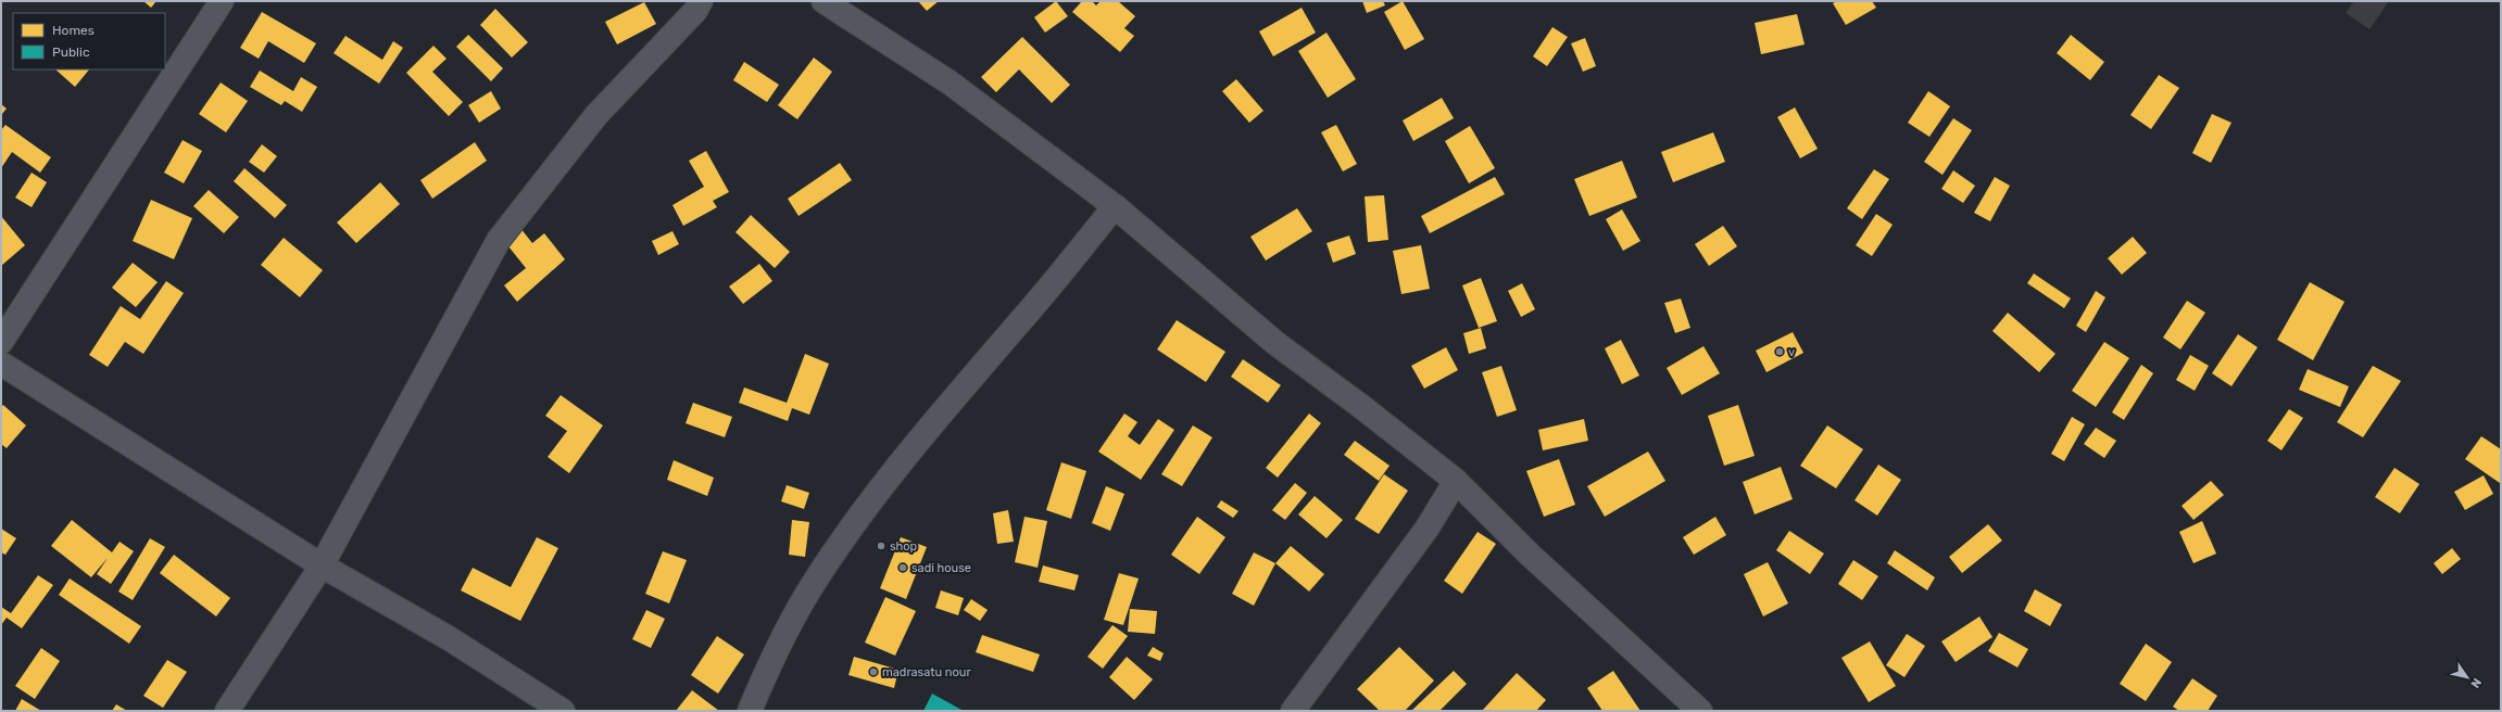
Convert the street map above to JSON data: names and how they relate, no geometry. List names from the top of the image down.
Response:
{
  "places": [
    "v",
    "shop",
    "sadi house",
    "madrasatu nour"
  ],
  "legend": ["Homes", "Public"],
  "north": "bottom right"
}
